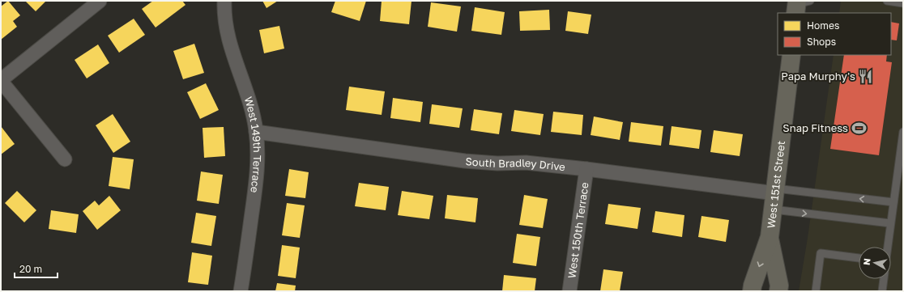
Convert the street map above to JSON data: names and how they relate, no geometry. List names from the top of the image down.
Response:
{
  "streets": {
    "main road": ["West 151st Street"],
    "street": ["West 149th Terrace", "South Bradley Drive", "West 150th Terrace"]
  },
  "crossings": [
    ["West 149th Terrace", "South Bradley Drive"],
    ["South Bradley Drive", "West 151st Street"],
    ["South Bradley Drive", "West 150th Terrace"]
  ],
  "places": {
    "restaurant": ["Papa Murphy's"],
    "sports": ["Snap Fitness"]
  },
  "legend": ["Homes", "Shops"],
  "scale_bar": "20 m",
  "north": "left"
}
